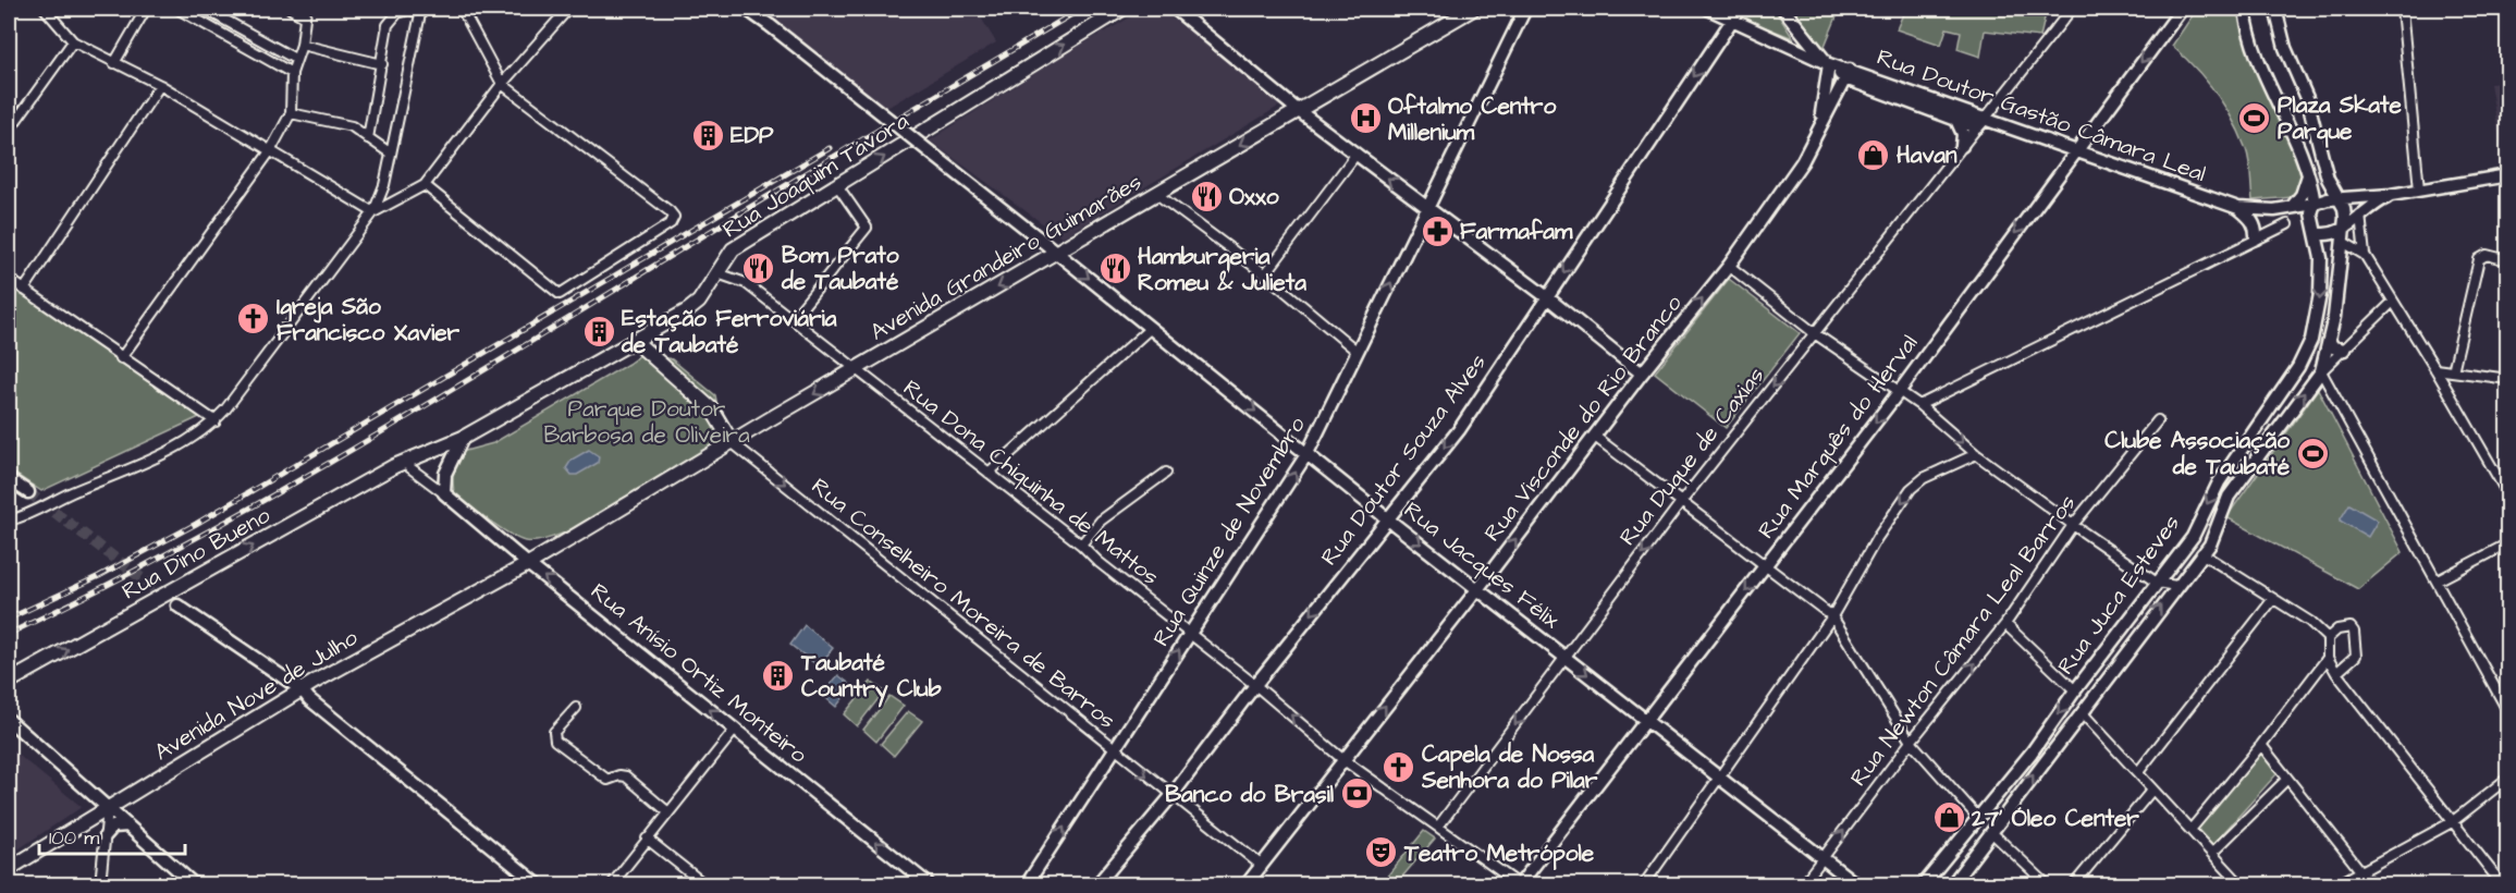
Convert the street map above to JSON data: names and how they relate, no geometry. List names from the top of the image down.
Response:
{
  "streets": {
    "main road": [
      "Rua Doutor Gastão Câmara Leal",
      "Rua Joaquim Távora",
      "Avenida Grandeiro Guimarães",
      "Rua Visconde do Rio Branco",
      "Rua Marquês do Herval",
      "Rua Doutor Souza Alves",
      "Rua Quinze de Novembro",
      "Rua Dino Bueno",
      "Rua Jacques Félix",
      "Rua Juca Esteves",
      "Rua Anísio Ortiz Monteiro",
      "Avenida Nove de Julho"
    ],
    "street": [
      "Rua Duque de Caxias",
      "Rua Dona Chiquinha de Mattos",
      "Rua Conselheiro Moreira de Barros",
      "Rua Newton Câmara Leal Barros"
    ]
  },
  "crossings": [
    ["Rua Doutor Gastão Câmara Leal", "Rua Visconde do Rio Branco"],
    ["Rua Doutor Gastão Câmara Leal", "Rua Marquês do Herval"],
    ["Rua Doutor Gastão Câmara Leal", "Rua Duque de Caxias"],
    ["Rua Doutor Gastão Câmara Leal", "Rua Juca Esteves"],
    ["Rua Joaquim Távora", "Rua Dona Chiquinha de Mattos"],
    ["Rua Joaquim Távora", "Rua Dino Bueno"],
    ["Rua Joaquim Távora", "Rua Anísio Ortiz Monteiro"],
    ["Avenida Grandeiro Guimarães", "Rua Dona Chiquinha de Mattos"],
    ["Avenida Grandeiro Guimarães", "Rua Jacques Félix"],
    ["Avenida Grandeiro Guimarães", "Rua Conselheiro Moreira de Barros"],
    ["Avenida Grandeiro Guimarães", "Rua Anísio Ortiz Monteiro"],
    ["Avenida Grandeiro Guimarães", "Avenida Nove de Julho"],
    ["Rua Visconde do Rio Branco", "Rua Dona Chiquinha de Mattos"],
    ["Rua Visconde do Rio Branco", "Rua Jacques Félix"],
    ["Rua Visconde do Rio Branco", "Rua Conselheiro Moreira de Barros"],
    ["Rua Marquês do Herval", "Rua Dona Chiquinha de Mattos"],
    ["Rua Marquês do Herval", "Rua Jacques Félix"],
    ["Rua Duque de Caxias", "Rua Dona Chiquinha de Mattos"],
    ["Rua Duque de Caxias", "Rua Jacques Félix"],
    ["Rua Doutor Souza Alves", "Rua Dona Chiquinha de Mattos"],
    ["Rua Doutor Souza Alves", "Rua Jacques Félix"],
    ["Rua Doutor Souza Alves", "Rua Conselheiro Moreira de Barros"],
    ["Rua Dona Chiquinha de Mattos", "Rua Quinze de Novembro"],
    ["Rua Quinze de Novembro", "Rua Jacques Félix"],
    ["Rua Quinze de Novembro", "Rua Conselheiro Moreira de Barros"],
    ["Rua Dino Bueno", "Rua Anísio Ortiz Monteiro"],
    ["Rua Jacques Félix", "Rua Newton Câmara Leal Barros"],
    ["Rua Anísio Ortiz Monteiro", "Avenida Nove de Julho"]
  ],
  "one_way": [
    "Rua Joaquim Távora",
    "Avenida Grandeiro Guimarães",
    "Rua Visconde do Rio Branco",
    "Rua Marquês do Herval",
    "Rua Duque de Caxias",
    "Rua Doutor Souza Alves",
    "Rua Quinze de Novembro",
    "Rua Dino Bueno",
    "Rua Jacques Félix",
    "Rua Conselheiro Moreira de Barros",
    "Rua Newton Câmara Leal Barros",
    "Rua Anísio Ortiz Monteiro"
  ],
  "parks": ["Parque Doutor Barbosa de Oliveira"],
  "places": {
    "sports": ["Plaza Skate Parque", "Clube Associação de Taubaté"],
    "hospital": ["Oftalmo Centro Millenium"],
    "building": ["EDP", "Estação Ferroviária de Taubaté", "Taubaté Country Club"],
    "shop": ["Havan", "27' Óleo Center"],
    "restaurant": ["Oxxo", "Bom Prato de Taubaté", "Hamburgeria Romeu & Julieta"],
    "pharmacy": ["Farmafam"],
    "church": ["Igreja São Francisco Xavier", "Capela de Nossa Senhora do Pilar"],
    "bank": ["Banco do Brasil"],
    "theatre": ["Teatro Metrópole"]
  },
  "scale_bar": "100 m"
}
